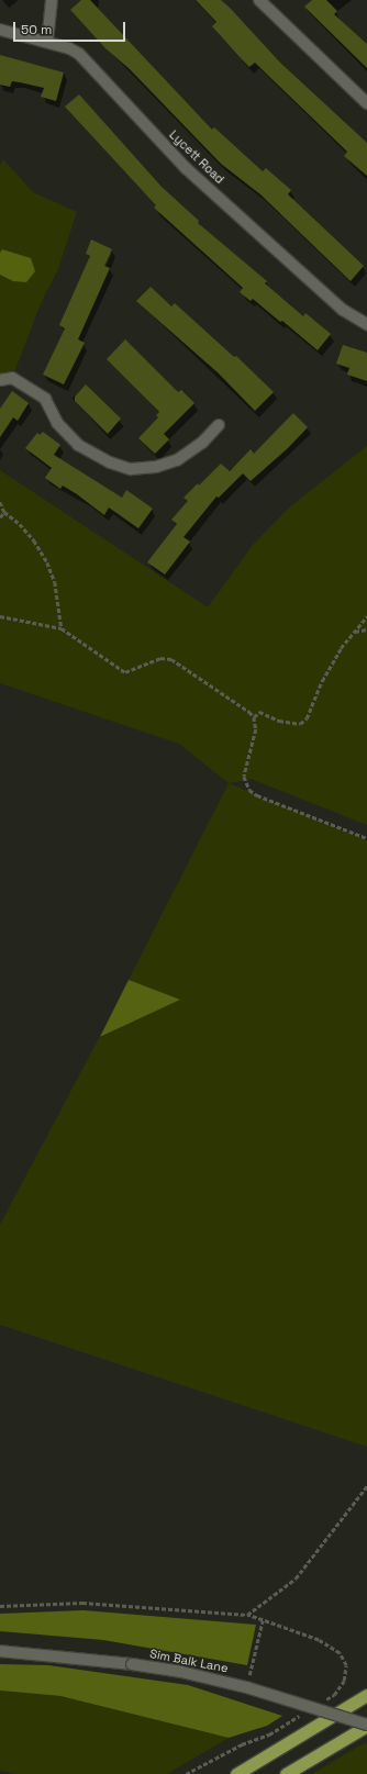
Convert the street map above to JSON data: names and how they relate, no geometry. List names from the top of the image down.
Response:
{
  "streets": {
    "street": ["Lycett Road", "Sim Balk Lane"]
  },
  "scale_bar": "50 m"
}
